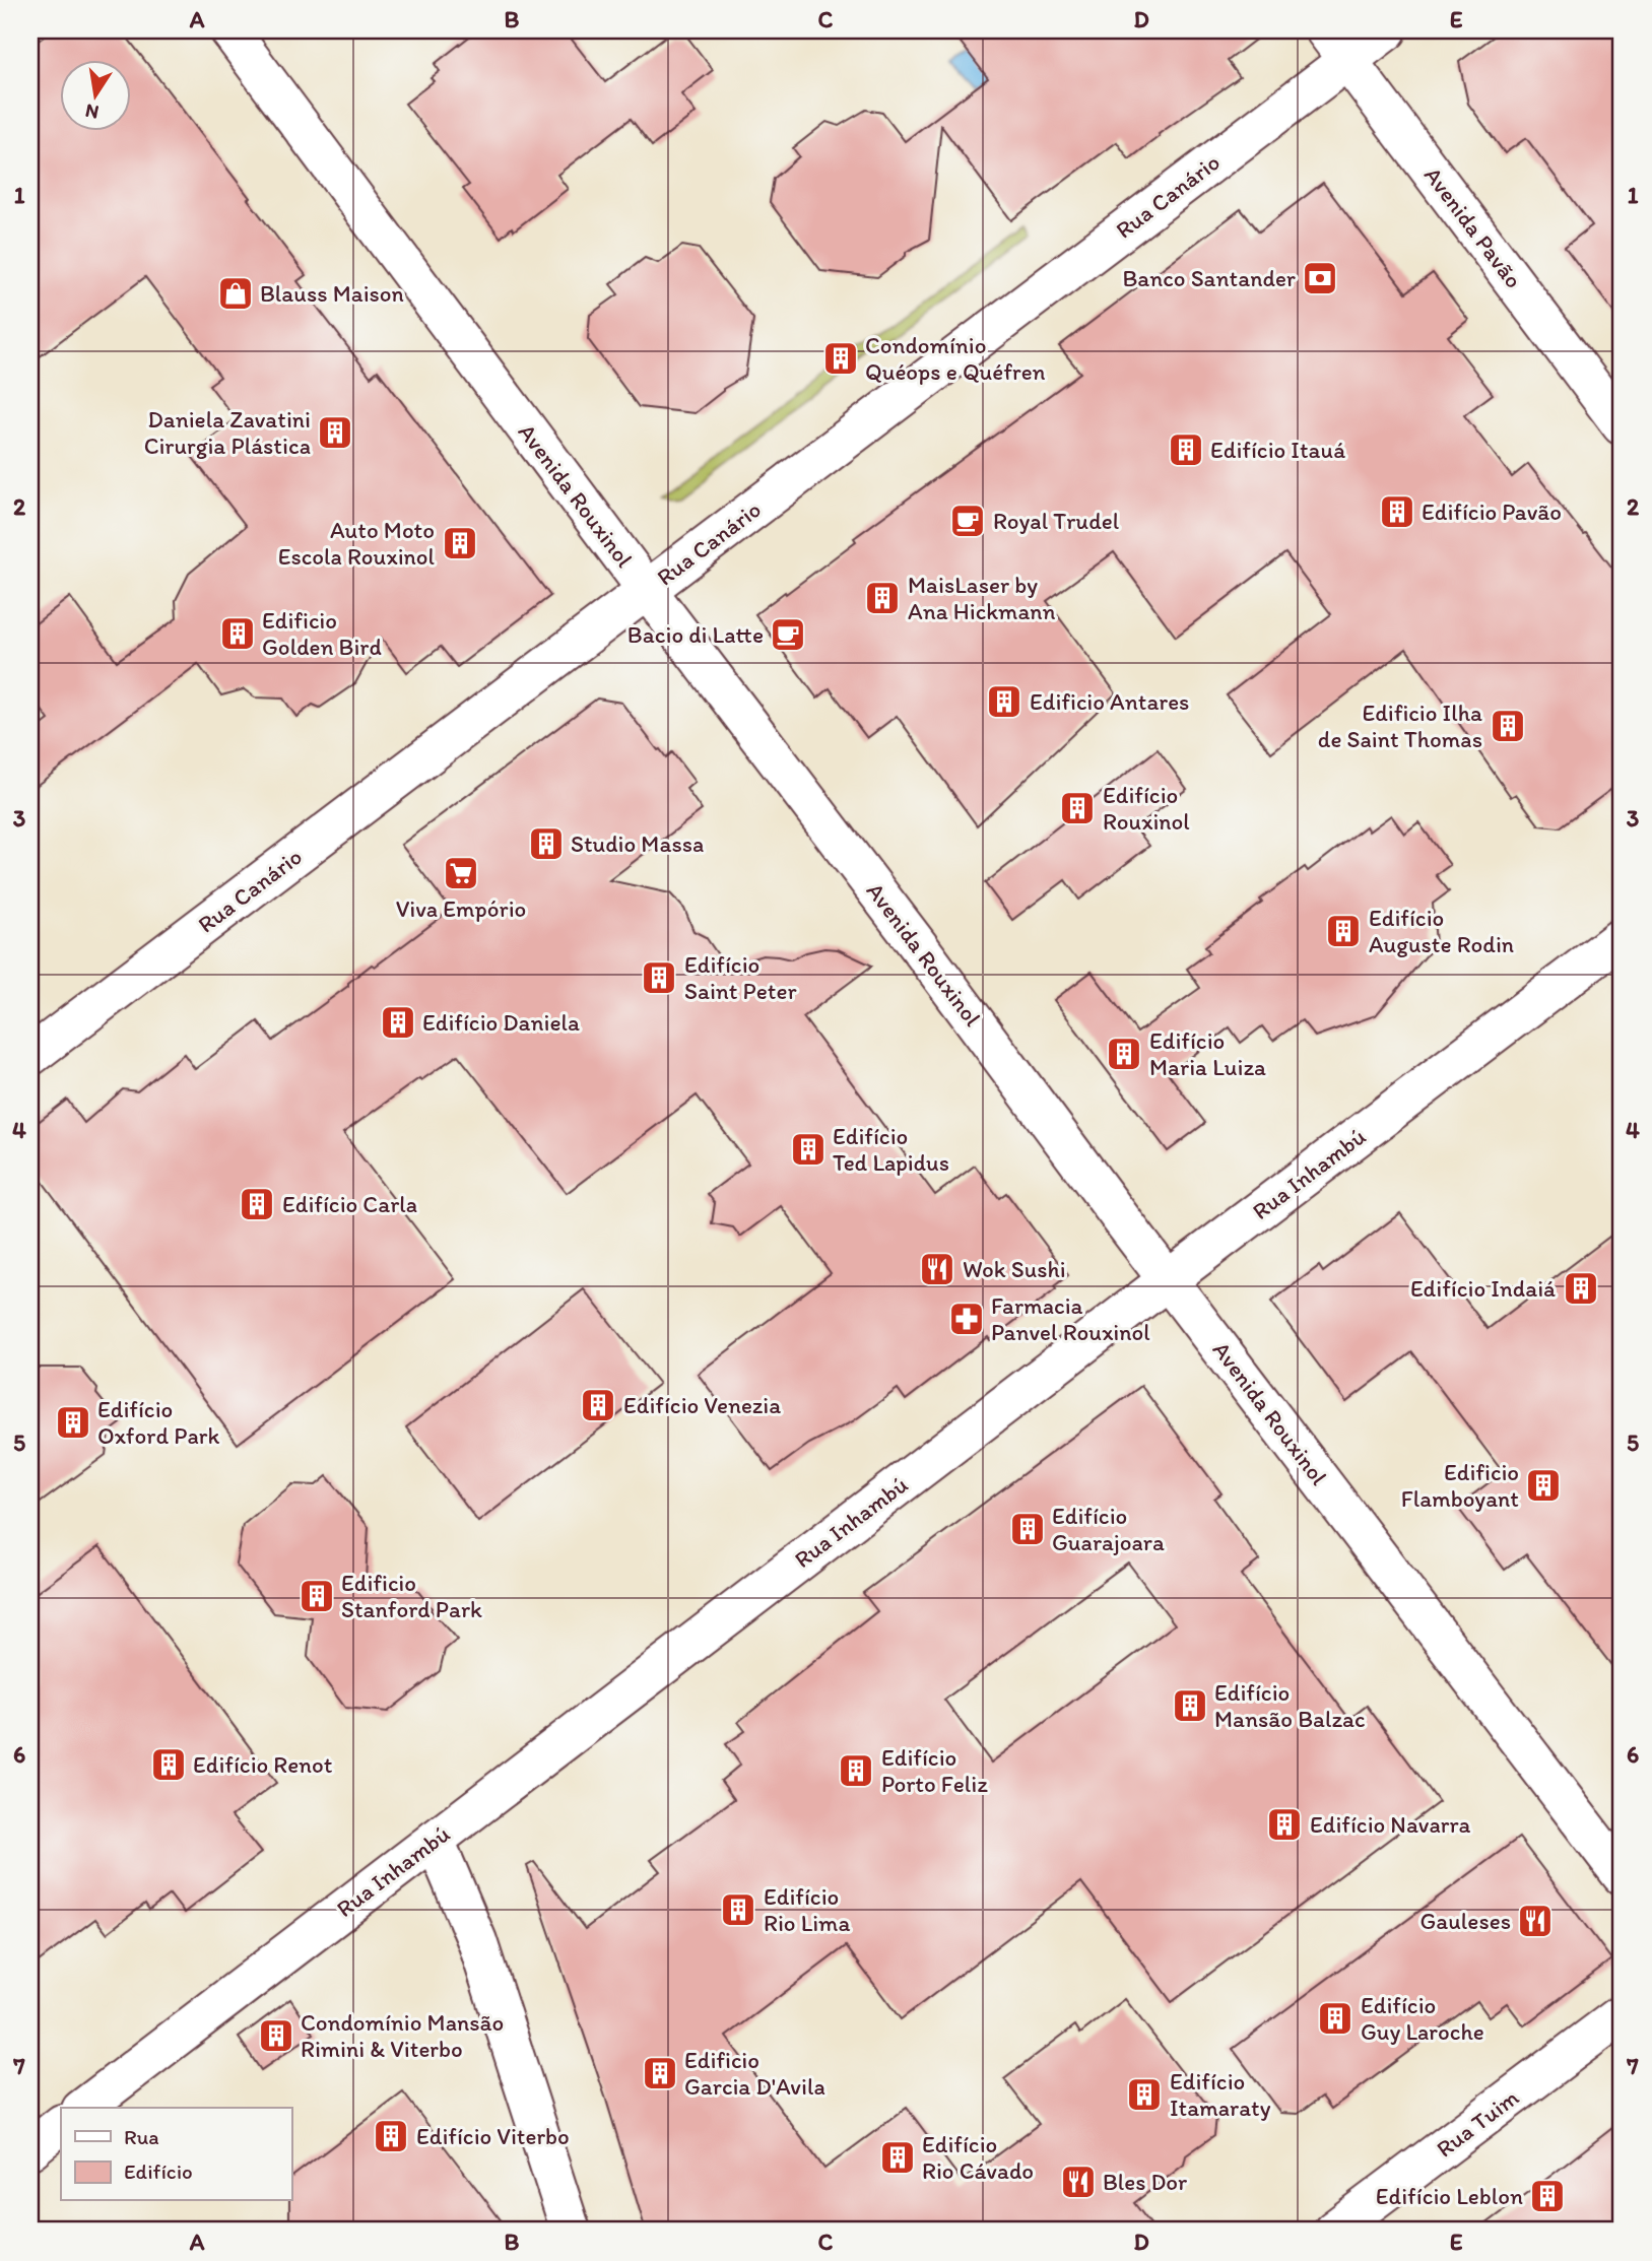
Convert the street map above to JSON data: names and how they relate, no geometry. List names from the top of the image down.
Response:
{
  "streets": {
    "street": [
      "Rua Canário",
      "Avenida Pavão",
      "Avenida Rouxinol",
      "Rua Inhambú",
      "Rua Tuim"
    ]
  },
  "crossings": [
    ["Rua Canário", "Avenida Pavão"],
    ["Rua Canário", "Avenida Rouxinol"],
    ["Avenida Rouxinol", "Rua Inhambú"]
  ],
  "places": {
    "bank": ["Banco Santander"],
    "shop": ["Blauss Maison"],
    "building": [
      "Condomínio Quéops e Quéfren",
      "Daniela Zavatini Cirurgia Plástica",
      "Edifício Itauá",
      "Edifício Pavão",
      "Auto Moto Escola Rouxinol",
      "MaisLaser by Ana Hickmann",
      "Edificio Golden Bird",
      "Edificio Antares",
      "Edificio Ilha de Saint Thomas",
      "Edifício Rouxinol",
      "Studio Massa",
      "Edifício Auguste Rodin",
      "Edifício Saint Peter",
      "Edifício Daniela",
      "Edifício Maria Luiza",
      "Edifício Ted Lapidus",
      "Edifício Carla",
      "Edifício Indaiá",
      "Edifício Venezia",
      "Edifício Oxford Park",
      "Edificio Flamboyant",
      "Edifício Guarajoara",
      "Edificio Stanford Park",
      "Edifício Mansão Balzac",
      "Edifício Renot",
      "Edifício Porto Feliz",
      "Edifício Navarra",
      "Edifício Rio Lima",
      "Edifício Guy Laroche",
      "Condomínio Mansão Rimini & Viterbo",
      "Edificio Garcia D'Avila",
      "Edifício Itamaraty",
      "Edifício Viterbo",
      "Edifício Rio Cávado",
      "Edifício Leblon"
    ],
    "cafe": ["Royal Trudel", "Bacio di Latte"],
    "supermarket": ["Viva Empório"],
    "restaurant": ["Wok Sushi", "Gauleses", "Bles Dor"],
    "pharmacy": ["Farmacia Panvel Rouxinol"]
  },
  "legend": ["Rua", "Edifício"],
  "north": "bottom",
  "grid": {
    "columns": [
      "A",
      "B",
      "C",
      "D",
      "E"
    ],
    "rows": [
      "1",
      "2",
      "3",
      "4",
      "5",
      "6",
      "7"
    ]
  }
}
